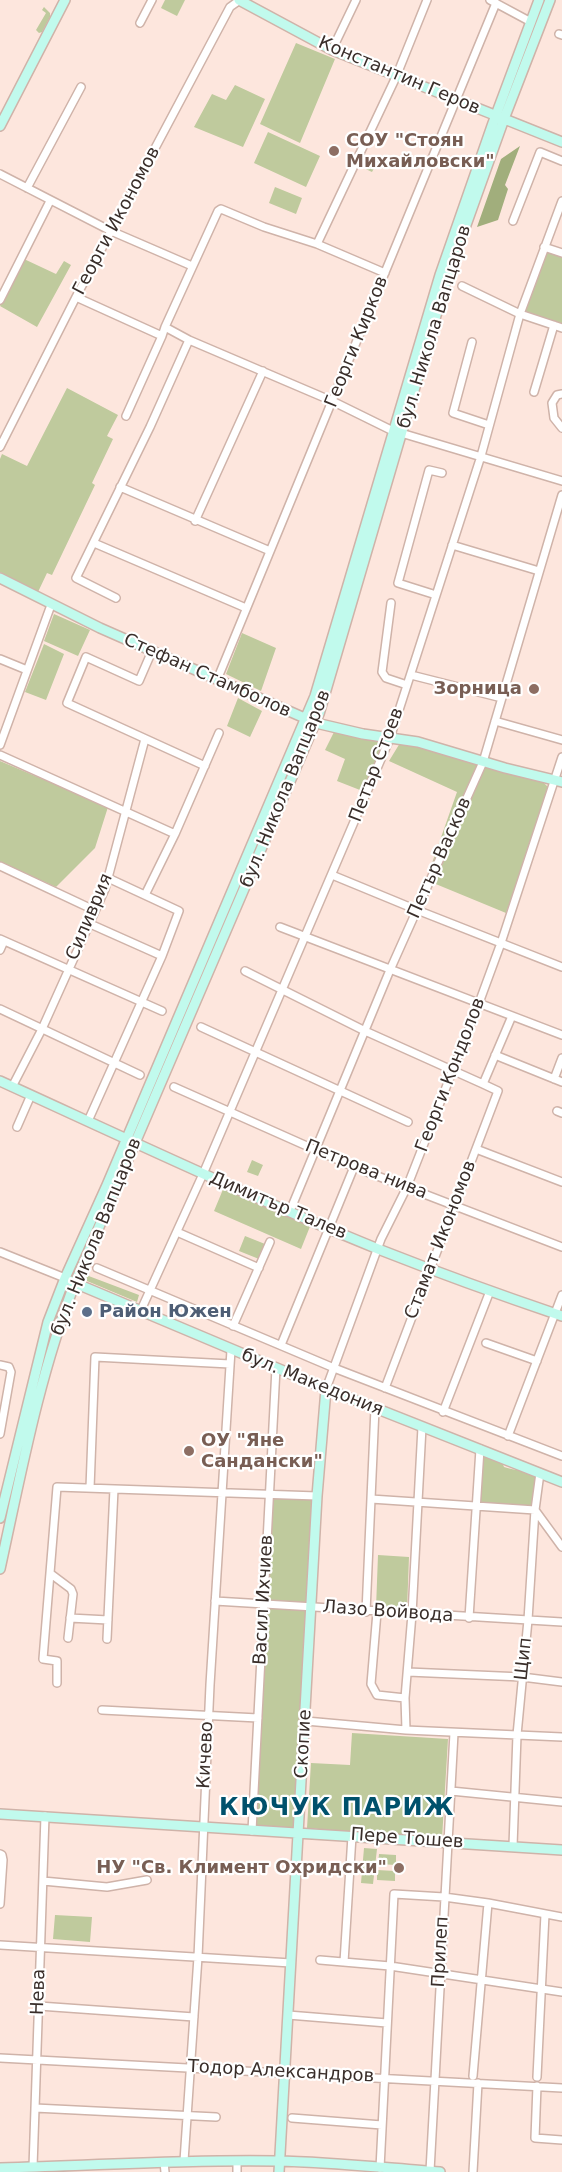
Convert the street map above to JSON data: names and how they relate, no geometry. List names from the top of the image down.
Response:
{
  "streets": {
    "street": [
      "Константин Геров",
      "Георги Икономов",
      "бул. Никола Вапцаров",
      "Георги Кирков",
      "Стефан Стамболов",
      "Петър Стоев",
      "Петър Васков",
      "Силиврия",
      "Георги Кондолов",
      "Петрова нива",
      "Димитър Талев",
      "Стамат Икономов",
      "бул. Македония",
      "Васил Ихчиев",
      "Лазо Войвода",
      "Щип",
      "Скопие",
      "Кичево",
      "Пере Тошев",
      "Прилеп",
      "Нева",
      "Тодор Александров"
    ]
  },
  "crossings": [
    ["Константин Геров", "Георги Икономов"],
    ["Константин Геров", "бул. Никола Вапцаров"],
    ["Константин Геров", "Георги Кирков"],
    ["бул. Никола Вапцаров", "Стефан Стамболов"],
    ["бул. Никола Вапцаров", "Димитър Талев"],
    ["бул. Никола Вапцаров", "бул. Македония"],
    ["Георги Кирков", "Стефан Стамболов"],
    ["Стефан Стамболов", "Петър Стоев"],
    ["Стефан Стамболов", "Петър Васков"],
    ["Стефан Стамболов", "Георги Кондолов"],
    ["Петър Стоев", "Петрова нива"],
    ["Петър Стоев", "Димитър Талев"],
    ["Петър Стоев", "бул. Македония"],
    ["Петър Васков", "Петрова нива"],
    ["Петър Васков", "Димитър Талев"],
    ["Силиврия", "Димитър Талев"],
    ["Георги Кондолов", "Петрова нива"],
    ["Георги Кондолов", "Димитър Талев"],
    ["Георги Кондолов", "бул. Македония"],
    ["Георги Кондолов", "Скопие"],
    ["Петрова нива", "Стамат Икономов"],
    ["Димитър Талев", "Стамат Икономов"],
    ["Стамат Икономов", "бул. Македония"],
    ["бул. Македония", "Васил Ихчиев"],
    ["бул. Македония", "Щип"],
    ["бул. Македония", "Скопие"],
    ["бул. Македония", "Кичево"],
    ["Васил Ихчиев", "Лазо Войвода"],
    ["Васил Ихчиев", "Пере Тошев"],
    ["Лазо Войвода", "Щип"],
    ["Лазо Войвода", "Скопие"],
    ["Лазо Войвода", "Кичево"],
    ["Щип", "Пере Тошев"],
    ["Скопие", "Пере Тошев"],
    ["Скопие", "Тодор Александров"],
    ["Кичево", "Пере Тошев"],
    ["Кичево", "Тодор Александров"],
    ["Пере Тошев", "Прилеп"],
    ["Пере Тошев", "Нева"],
    ["Прилеп", "Тодор Александров"],
    ["Нева", "Тодор Александров"]
  ],
  "districts": ["КЮЧУК ПАРИЖ"],
  "places": [
    "СОУ \"Стоян Михайловски\"",
    "Зорница",
    "Район Южен",
    "ОУ \"Яне Сандански\"",
    "НУ \"Св. Климент Охридски\""
  ]
}
